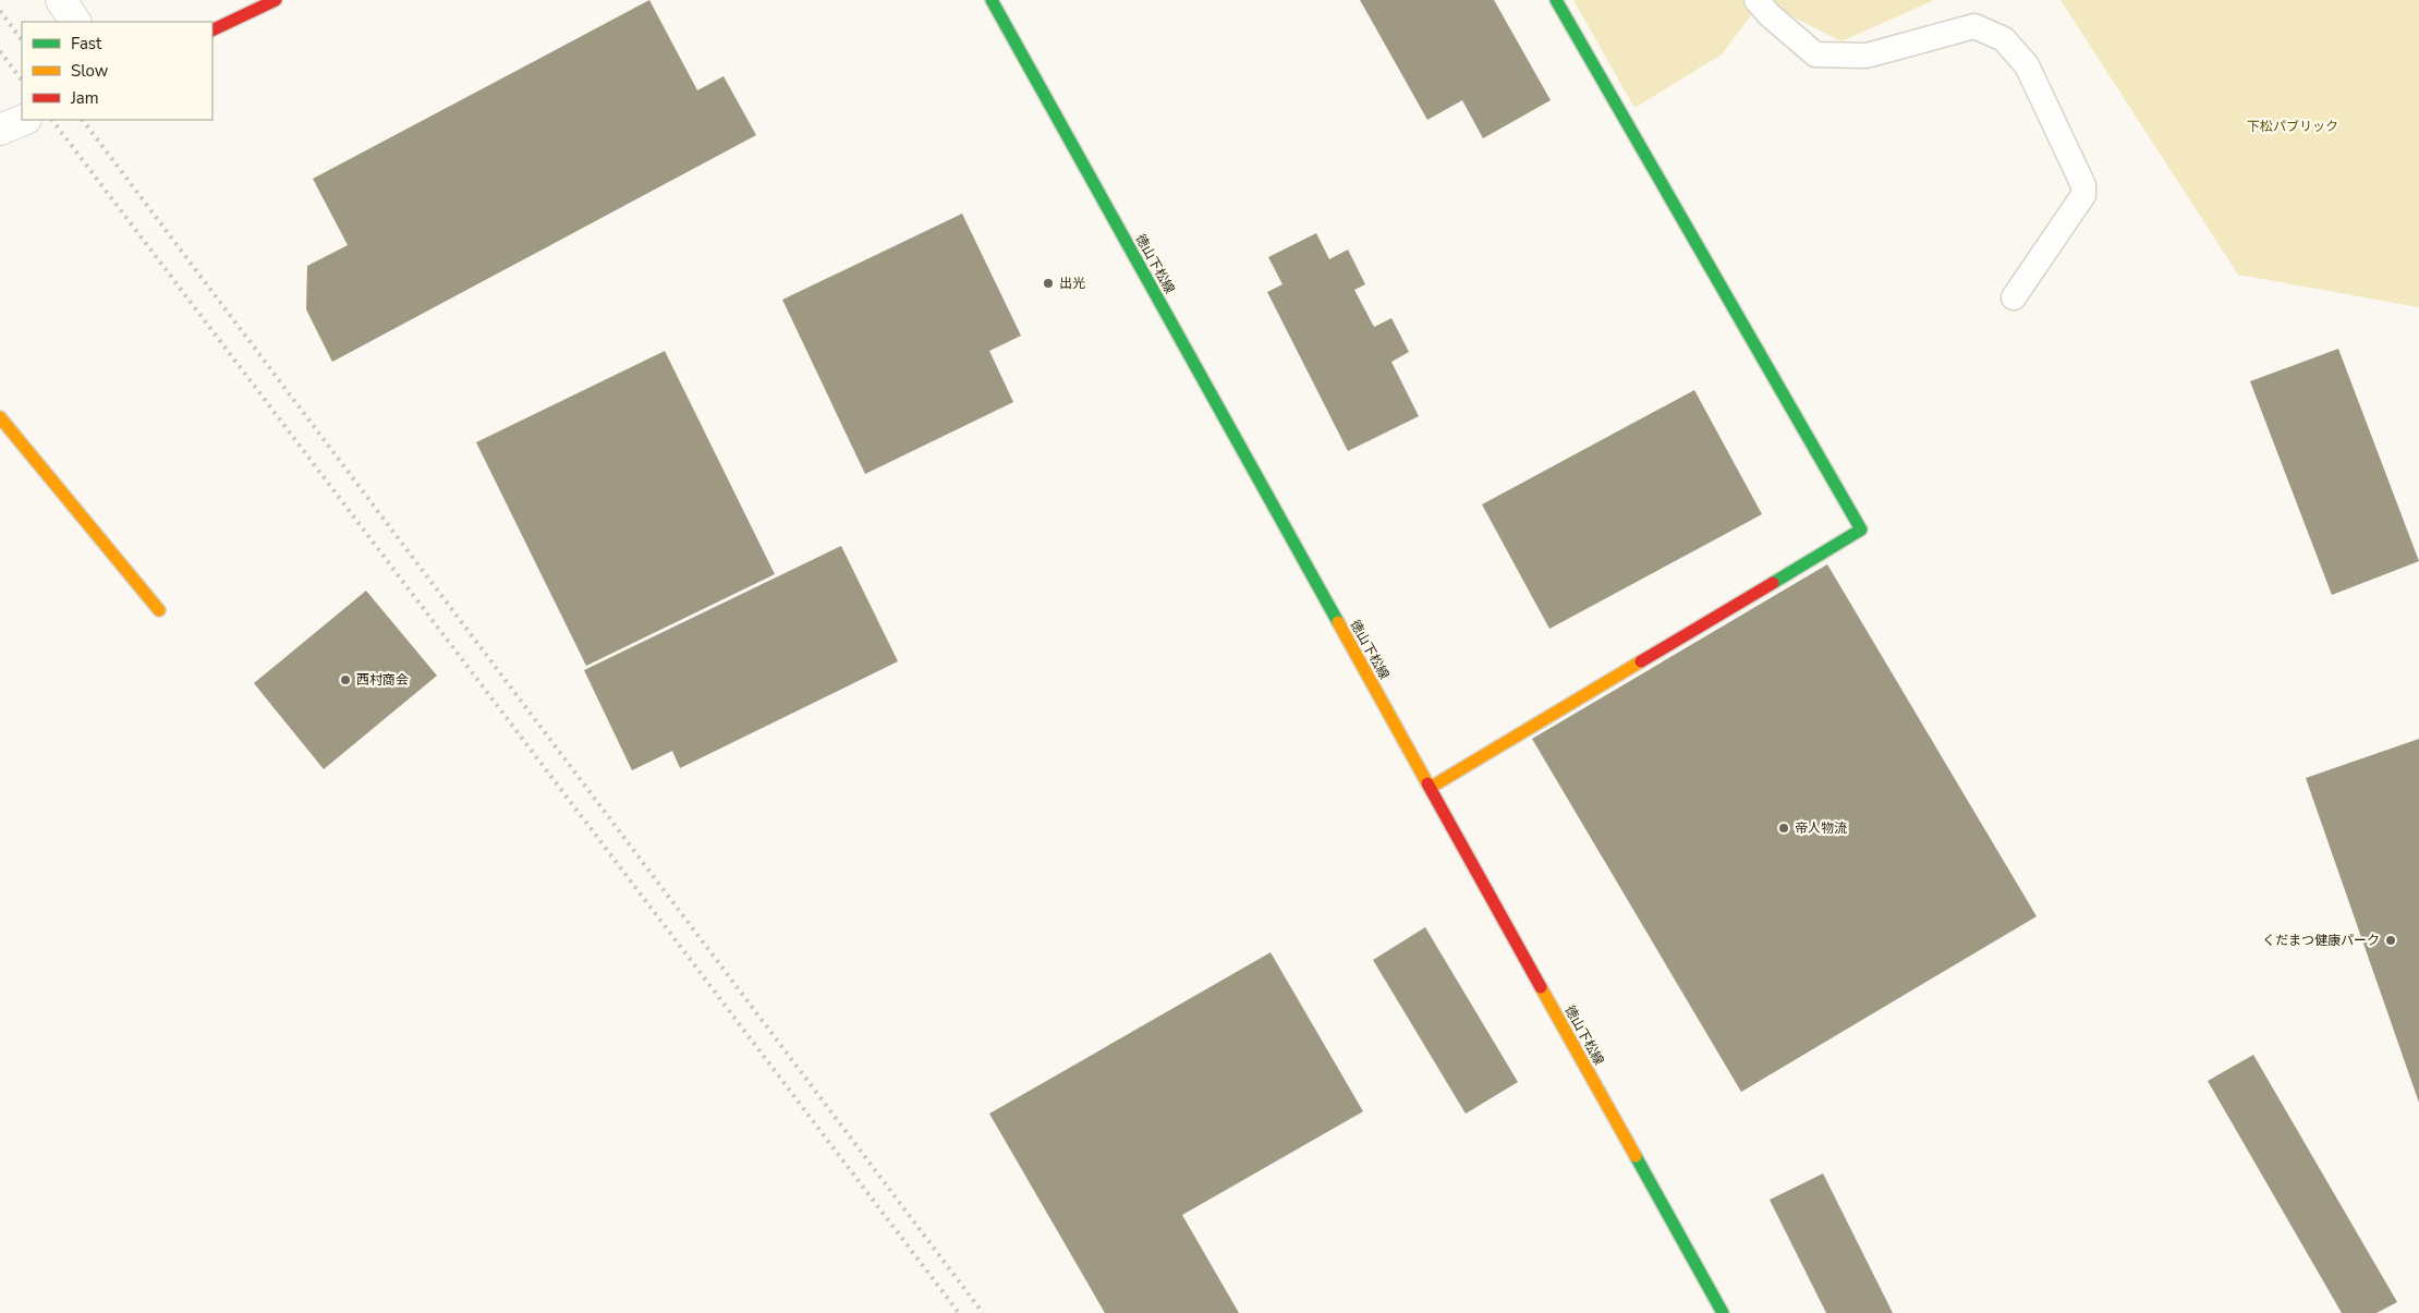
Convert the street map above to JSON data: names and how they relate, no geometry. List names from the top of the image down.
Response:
{
  "streets": {
    "main road": ["徳山下松線"]
  },
  "parks": ["下松パブリック"],
  "places": [
    "出光",
    "西村商会",
    "帝人物流",
    "くだまつ健康パーク"
  ],
  "legend": ["Fast", "Slow", "Jam"]
}
